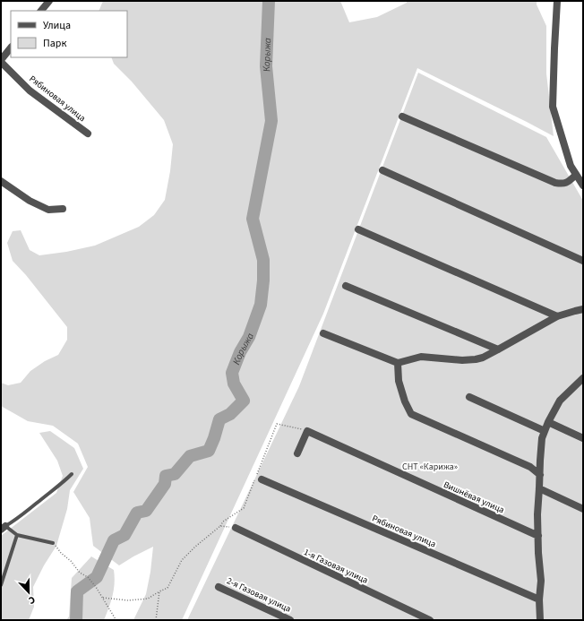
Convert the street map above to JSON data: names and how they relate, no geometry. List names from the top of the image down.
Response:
{
  "streets": {
    "street": [
      "Рябиновая улица",
      "Вишнёвая улица",
      "1-я Газовая улица",
      "2-я Газовая улица"
    ]
  },
  "water": ["Корыжа"],
  "parks": ["СНТ «Карижа»"],
  "legend": ["Улица", "Парк"],
  "north": "bottom"
}
